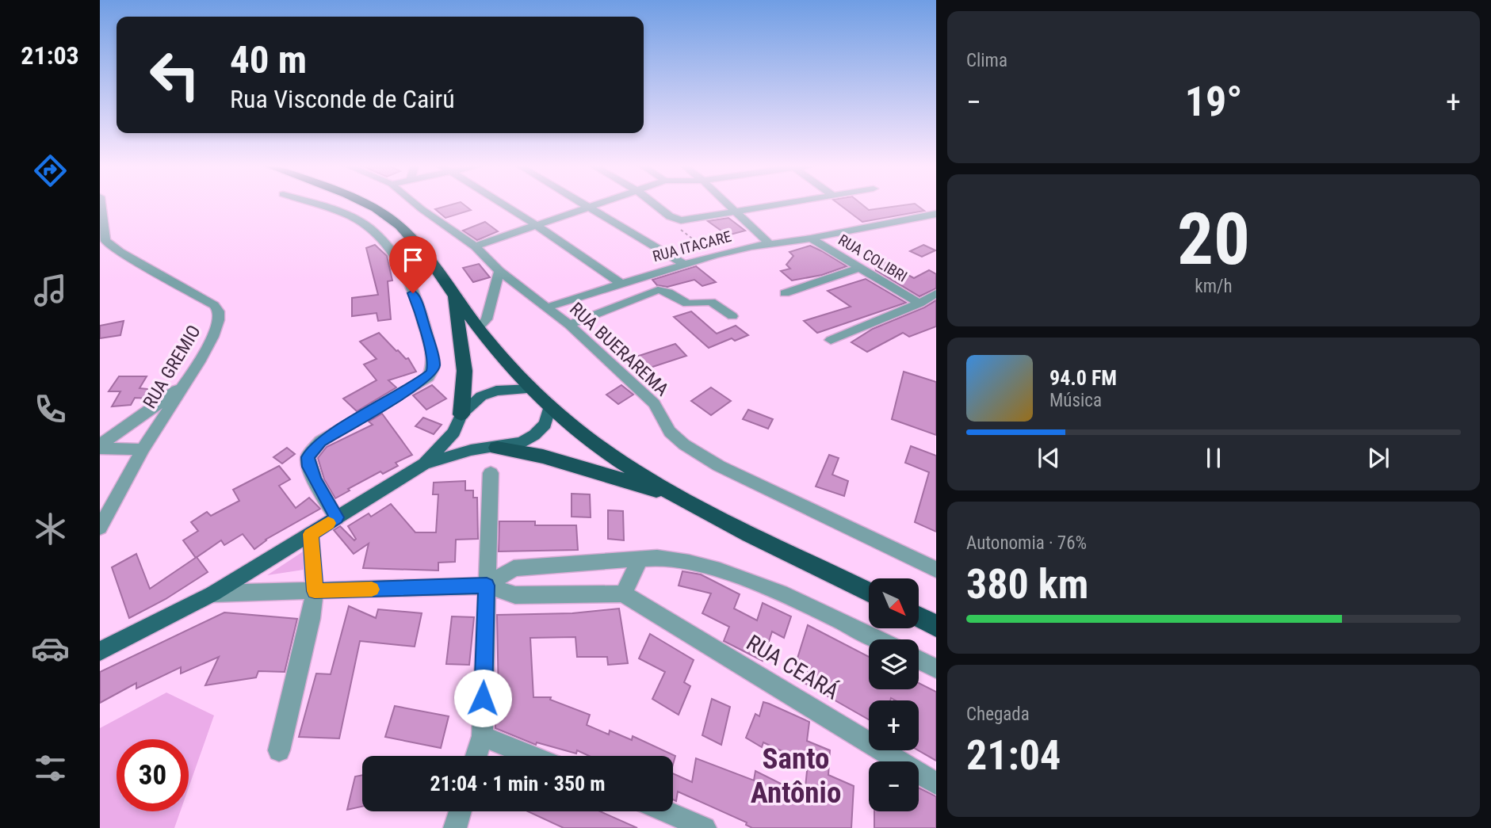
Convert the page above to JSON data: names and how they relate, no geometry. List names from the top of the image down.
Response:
{
  "streets": {
    "street": [
      "RUA ITACARE",
      "RUA COLIBRI",
      "RUA BUERAREMA",
      "RUA GREMIO",
      "RUA CEARÁ"
    ]
  },
  "crossings": [
    ["RUA ITACARE", "RUA BUERAREMA"]
  ],
  "districts": ["Santo Antônio"],
  "north": "bottom right",
  "page": {
    "tabs": "21:03",
    "tile": [
      "Clima",
      ["20", "km/h"],
      ["Autonomia · 76%", "380 km"],
      ["Chegada", "21:04"]
    ],
    "turn": ["40 m", "Rua Visconde de Cairú"],
    "heat": ["−", "19°", "+"],
    "song": ["94.0 FM", "Música"],
    "map_buttons": ["+", "−"],
    "limit": "30",
    "trip": "21:04 · 1 min · 350 m"
  }
}
